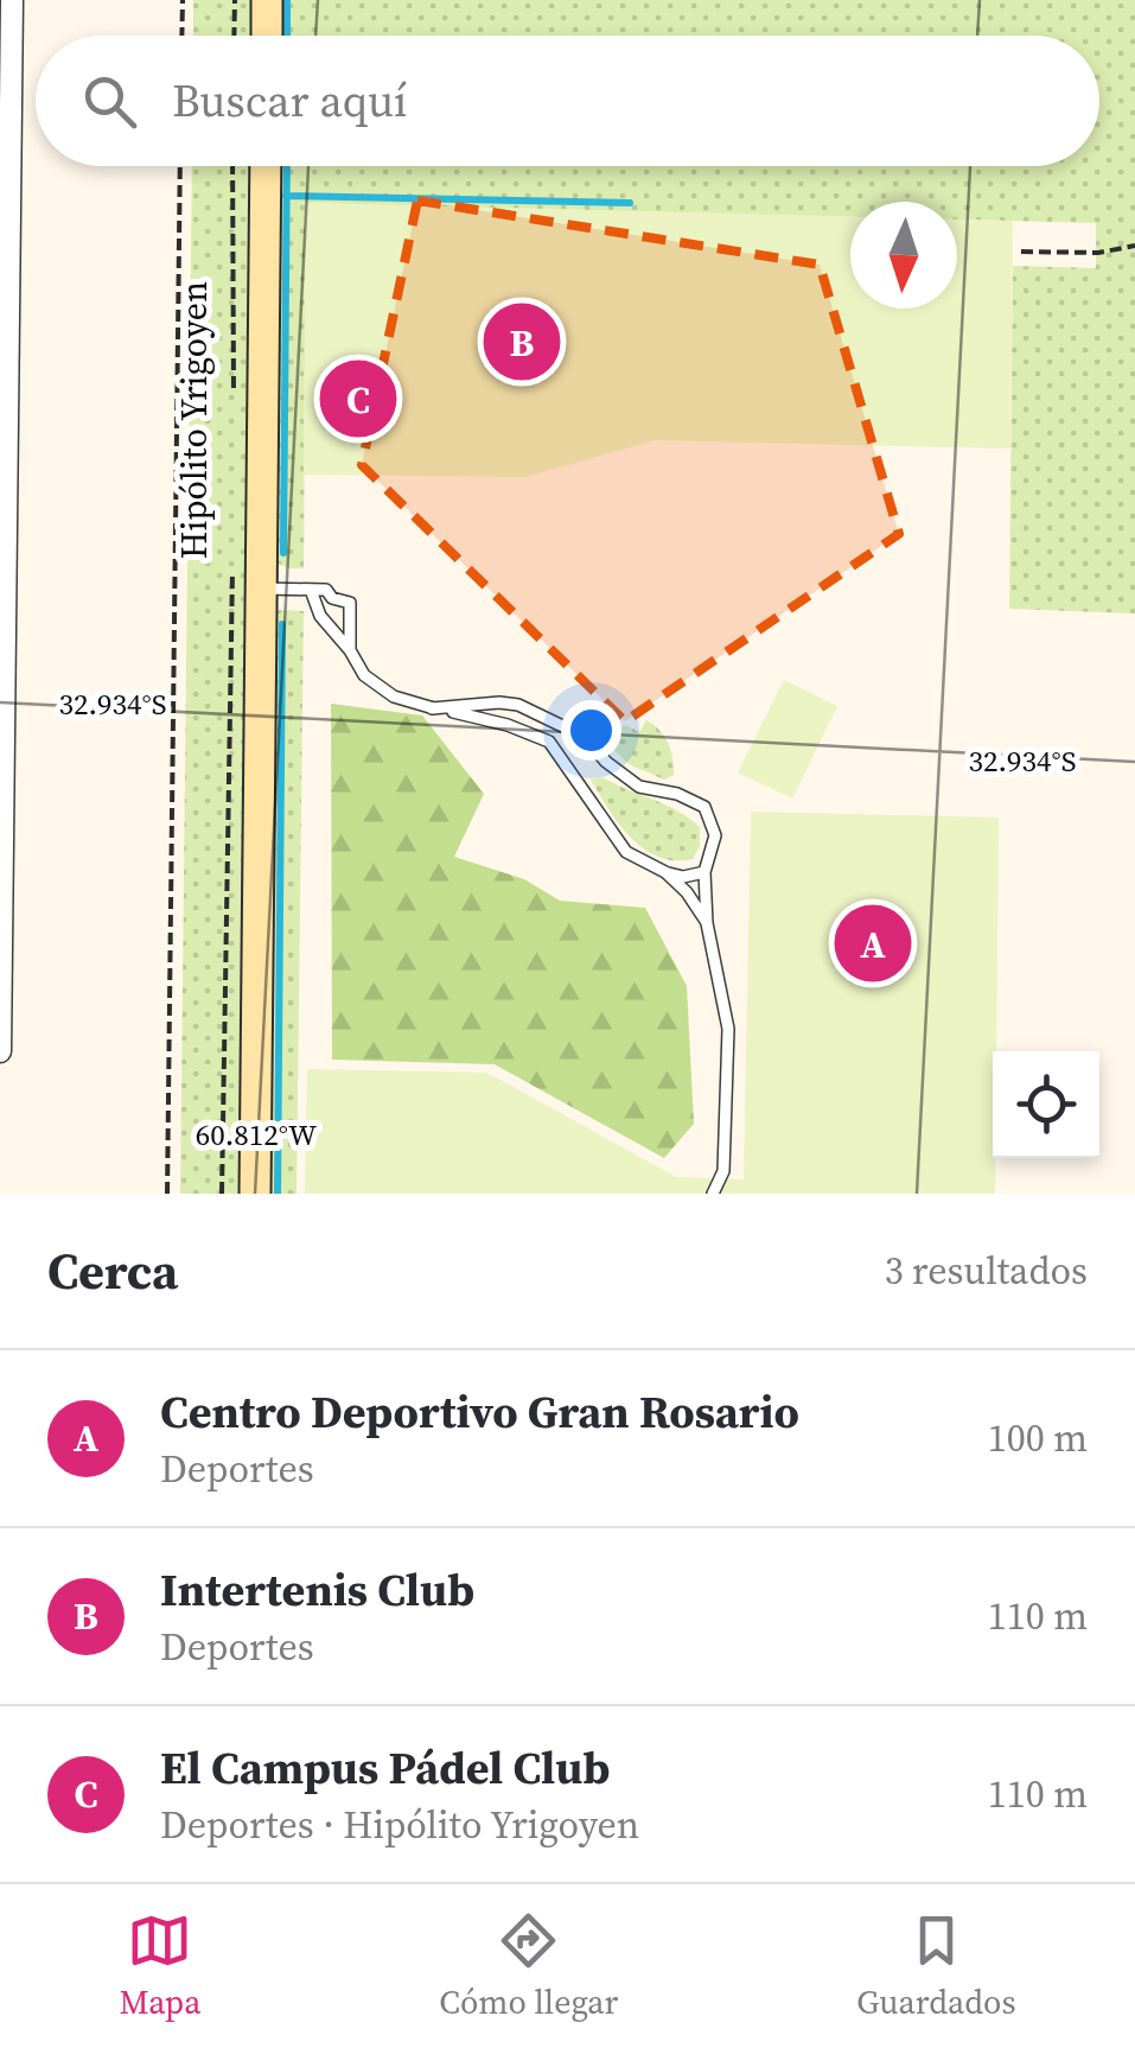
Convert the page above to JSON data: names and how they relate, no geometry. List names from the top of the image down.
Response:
{
  "streets": {
    "main road": ["Hipólito Yrigoyen"]
  },
  "north": "bottom",
  "page": {
    "search": "Buscar aquí",
    "pins": ["B", "C", "A"],
    "heading": ["Cerca", "3 resultados"],
    "list": [
      {
        "mark": "A",
        "name": "Centro Deportivo Gran Rosario",
        "note": "Deportes",
        "value": "100 m"
      },
      {
        "mark": "B",
        "name": "Intertenis Club",
        "note": "Deportes",
        "value": "110 m"
      },
      {
        "mark": "C",
        "name": "El Campus Pádel Club",
        "note": "Deportes · Hipólito Yrigoyen",
        "value": "110 m"
      }
    ],
    "nav": ["Mapa", "Cómo llegar", "Guardados"]
  },
  "coordinates": ["32.934°S", "60.812°W"]
}
